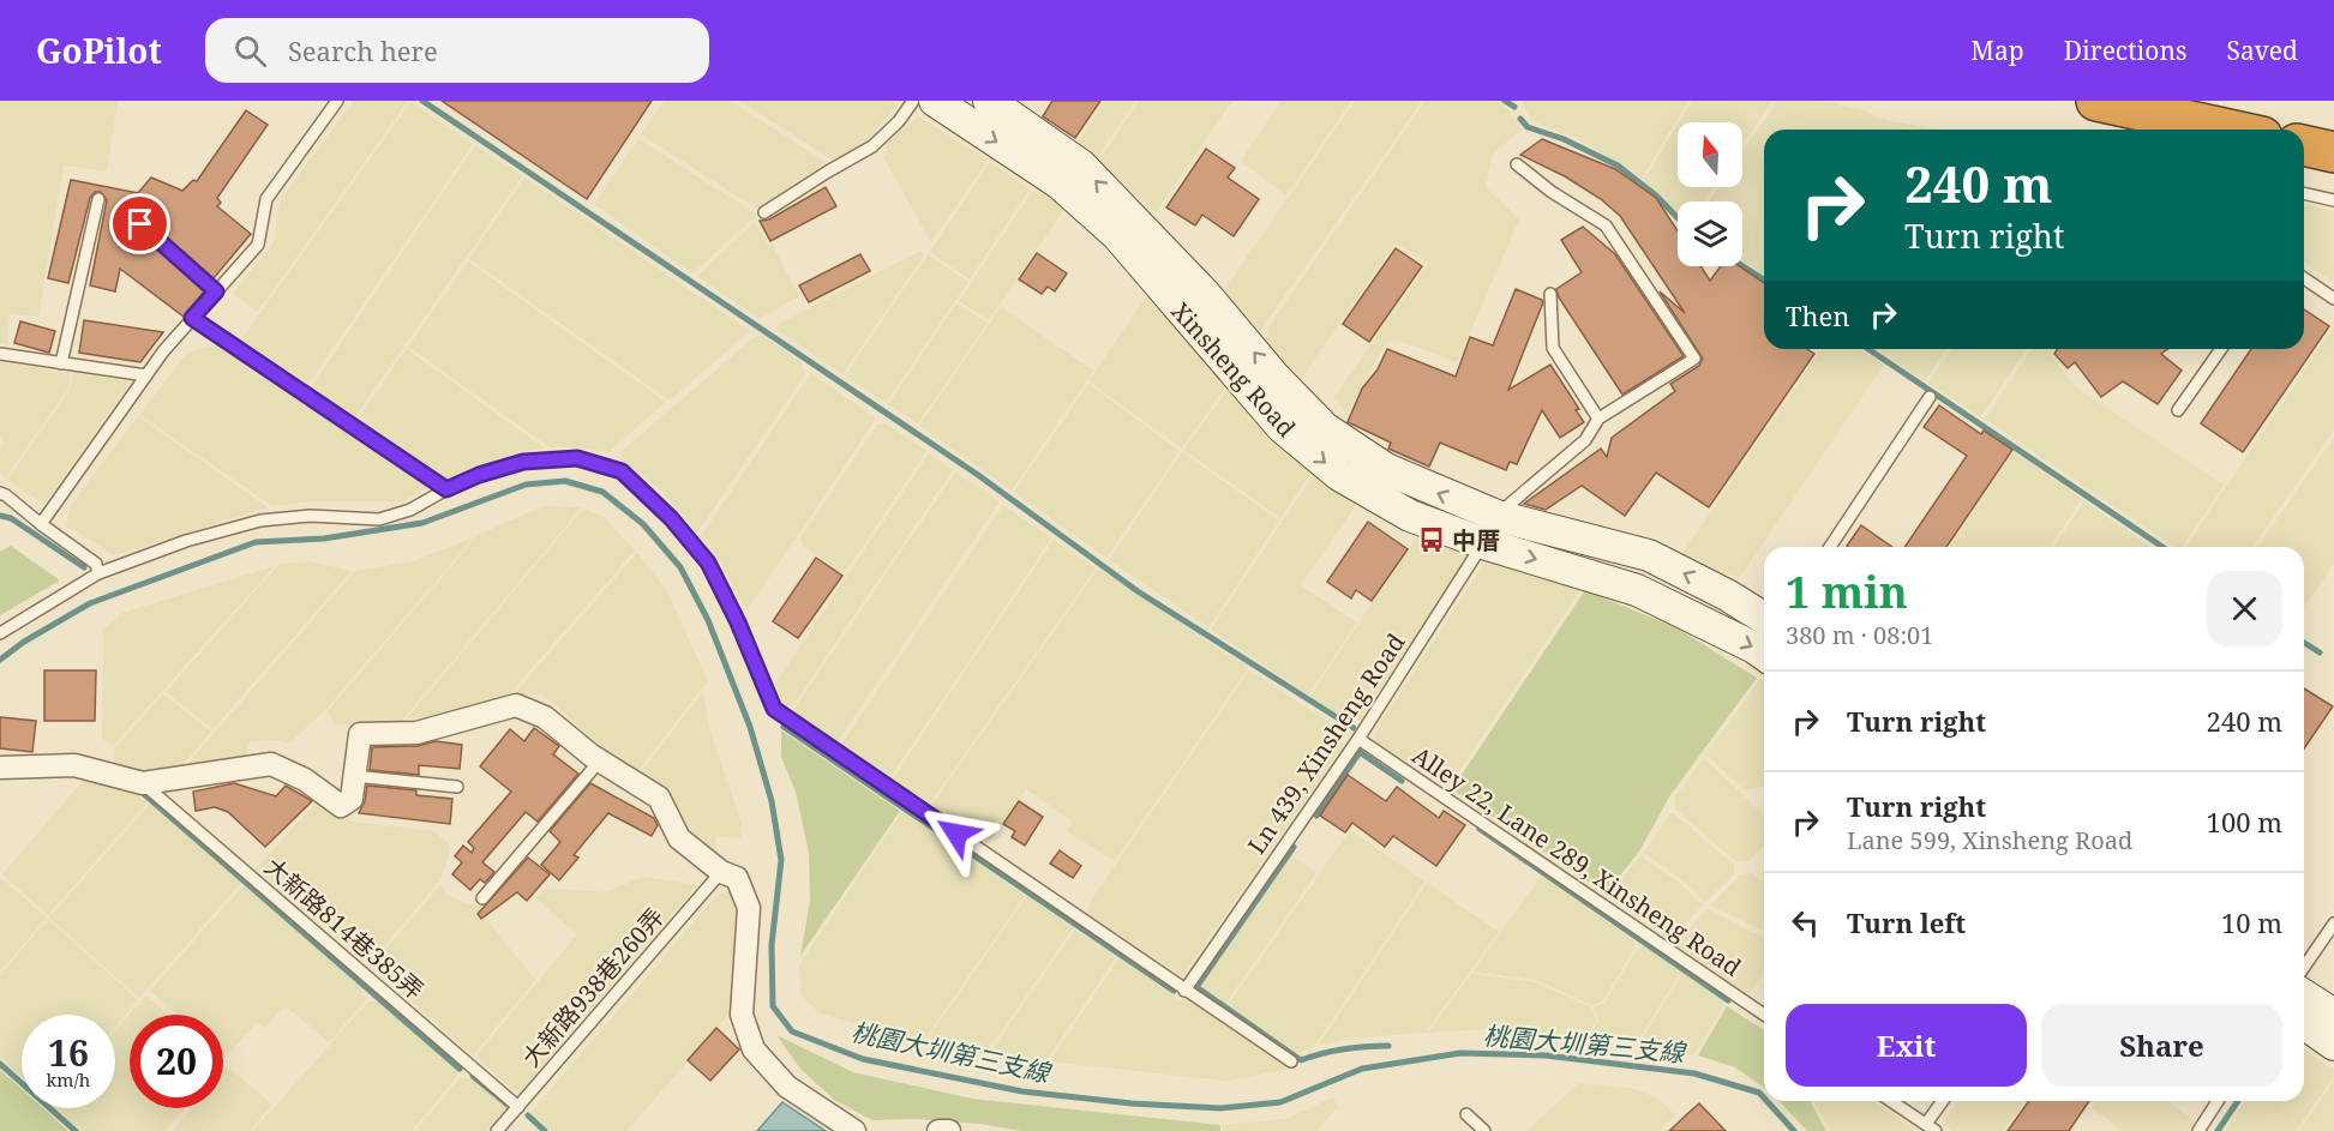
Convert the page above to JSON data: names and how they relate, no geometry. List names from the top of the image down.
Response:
{
  "streets": {
    "main road": ["Xinsheng Road"],
    "lane": [
      "Ln 439, Xinsheng Road",
      "Alley 22, Lane 289, Xinsheng Road",
      "大新路814巷385弄",
      "大新路938巷260弄"
    ]
  },
  "crossings": [
    ["Xinsheng Road", "Ln 439, Xinsheng Road"],
    ["Ln 439, Xinsheng Road", "Alley 22, Lane 289, Xinsheng Road"],
    ["大新路814巷385弄", "大新路938巷260弄"]
  ],
  "water": ["桃園大圳第三支線"],
  "places": {
    "bus stop": ["中厝"]
  },
  "north": "top",
  "page": {
    "header": "GoPilot",
    "search": "Search here",
    "nav": ["Map", "Directions", "Saved"],
    "turn": ["240 m", "Turn right"],
    "then": "Then",
    "heading": ["1 min", "380 m · 08:01"],
    "list": [
      {
        "name": "Turn right",
        "value": "240 m"
      },
      {
        "name": "Turn right",
        "note": "Lane 599, Xinsheng Road",
        "value": "100 m"
      },
      {
        "name": "Turn left",
        "value": "10 m"
      }
    ],
    "buttons": ["Exit", "Share"],
    "speed": "16 km/h",
    "limit": "20"
  }
}
